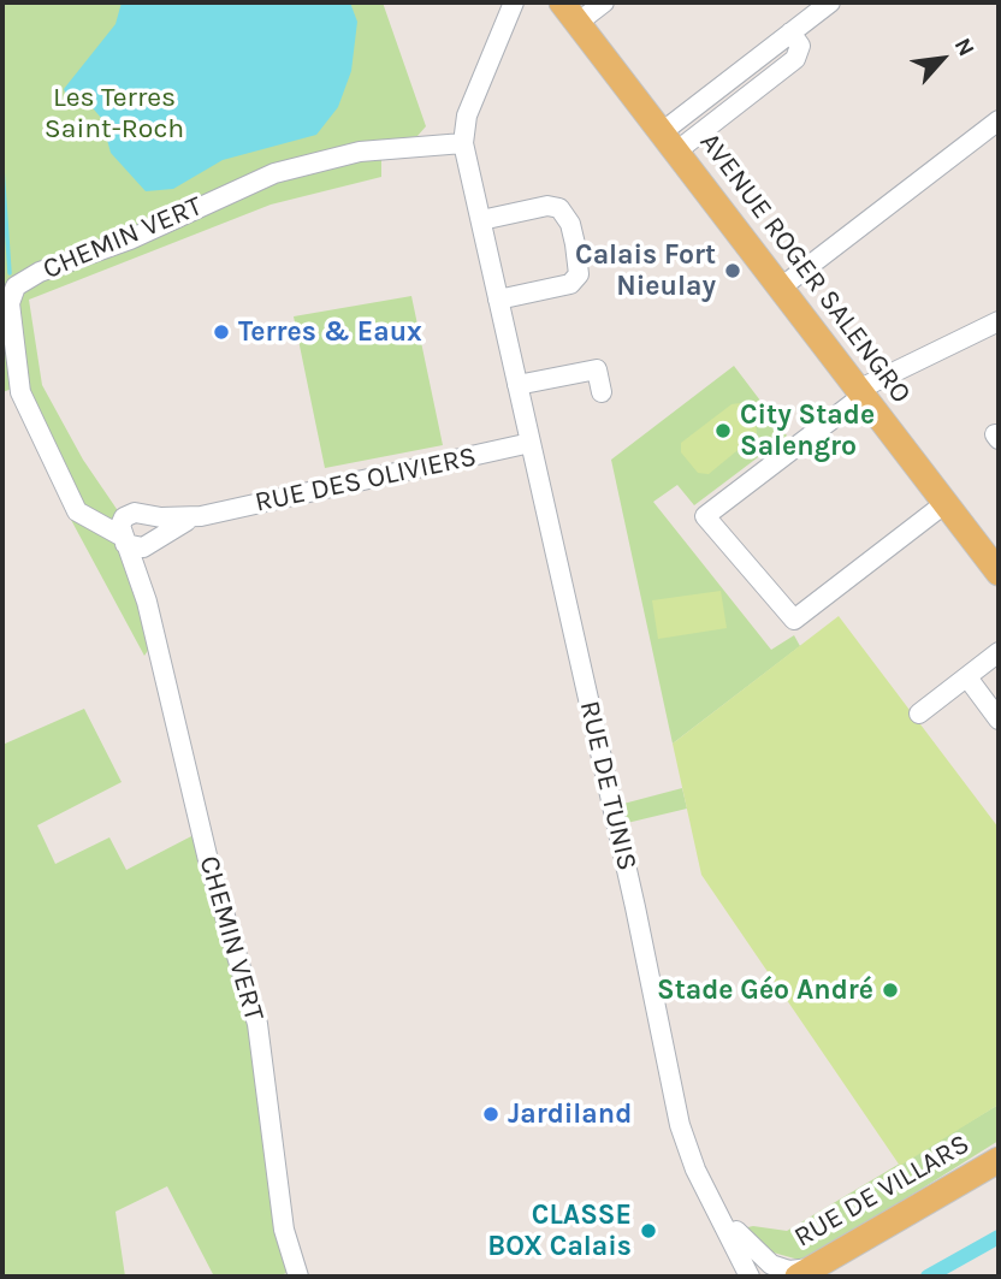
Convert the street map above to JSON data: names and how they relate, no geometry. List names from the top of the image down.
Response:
{
  "streets": {
    "main road": ["AVENUE ROGER SALENGRO", "RUE DE VILLARS"],
    "street": ["CHEMIN VERT", "RUE DES OLIVIERS", "RUE DE TUNIS"]
  },
  "crossings": [
    ["CHEMIN VERT", "RUE DE TUNIS"],
    ["RUE DES OLIVIERS", "RUE DE TUNIS"],
    ["RUE DE TUNIS", "RUE DE VILLARS"]
  ],
  "parks": ["Les Terres Saint-Roch"],
  "places": [
    "Calais Fort Nieulay",
    "Terres & Eaux",
    "City Stade Salengro",
    "Stade Géo André",
    "Jardiland",
    "CLASSE BOX Calais"
  ],
  "north": "top right"
}
